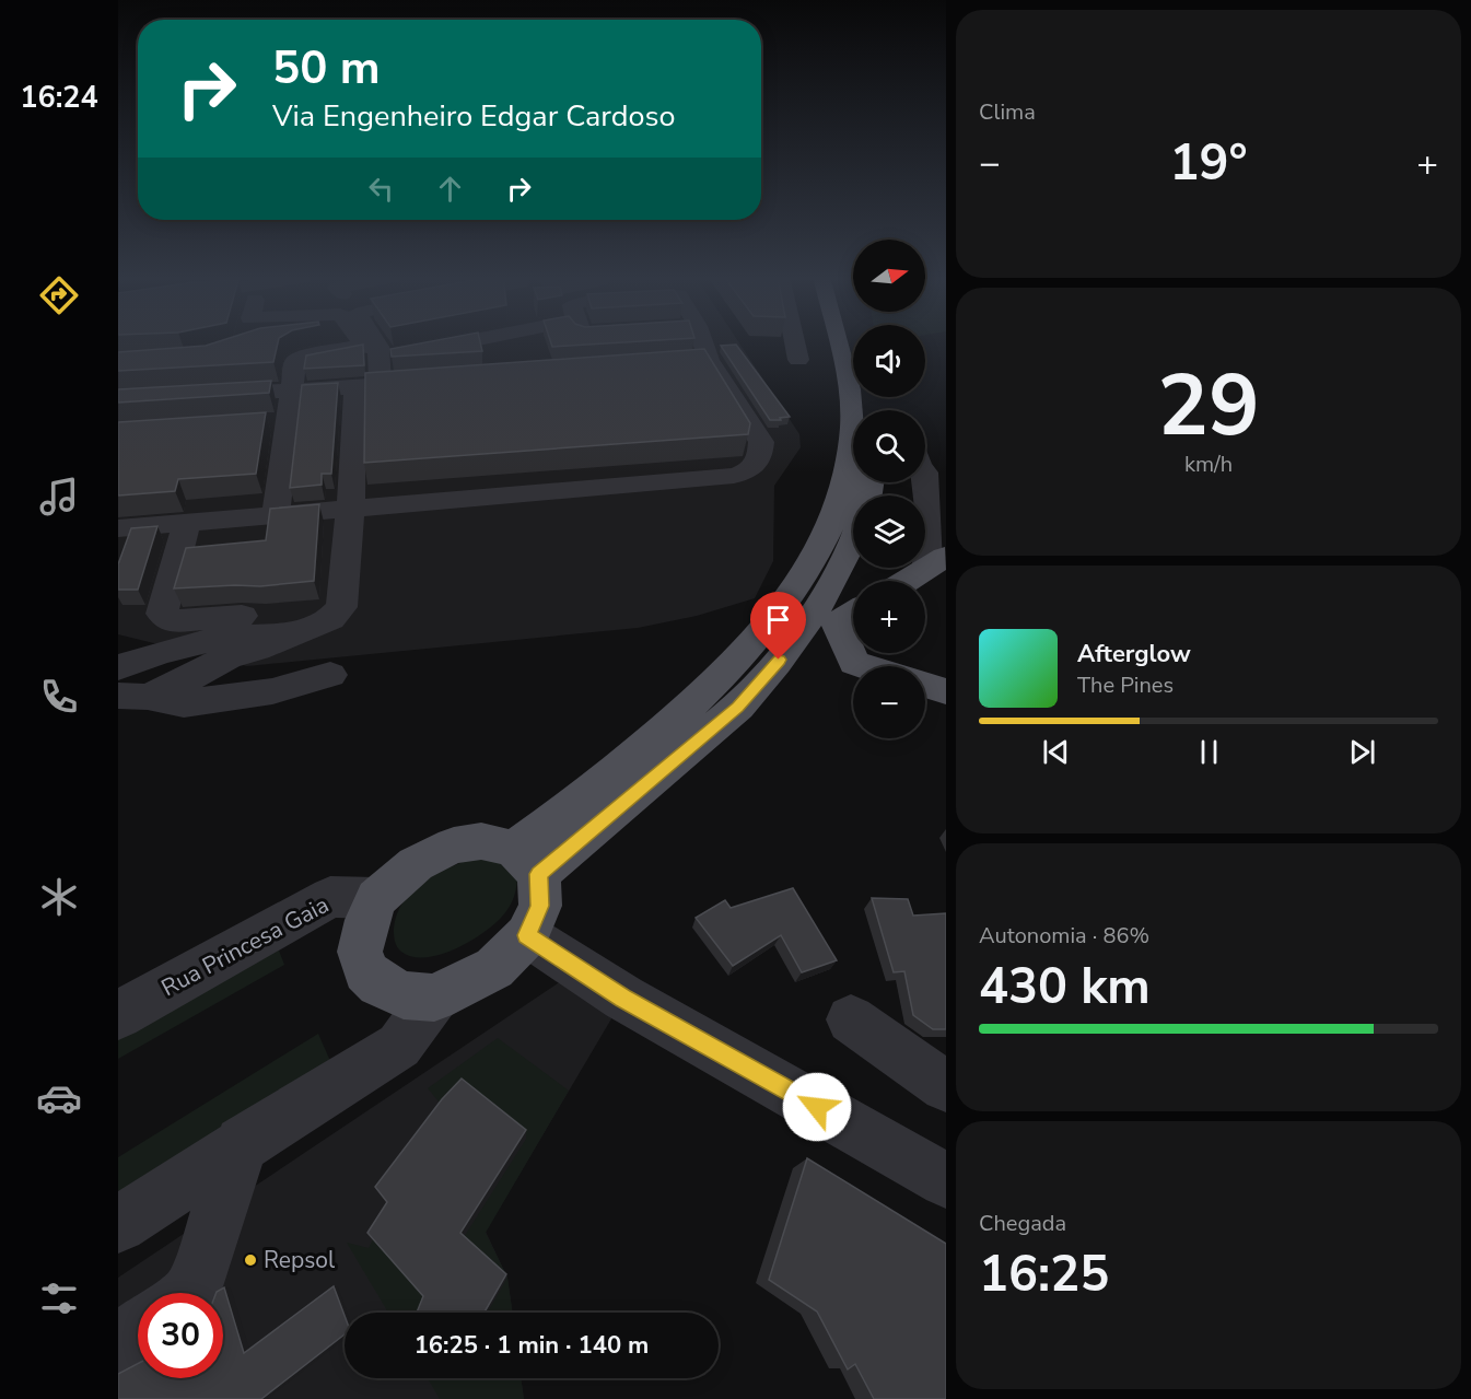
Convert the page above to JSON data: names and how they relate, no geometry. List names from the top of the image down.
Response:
{
  "streets": {
    "street": ["Rua Princesa Gaia"]
  },
  "places": ["Repsol"],
  "north": "right",
  "page": {
    "tabs": "16:24",
    "tile": [
      "Clima",
      ["29", "km/h"],
      ["Autonomia · 86%", "430 km"],
      ["Chegada", "16:25"]
    ],
    "turn": ["50 m", "Via Engenheiro Edgar Cardoso"],
    "heat": ["−", "19°", "+"],
    "map_buttons": ["+", "−"],
    "song": ["Afterglow", "The Pines"],
    "limit": "30",
    "trip": "16:25 · 1 min · 140 m"
  }
}
